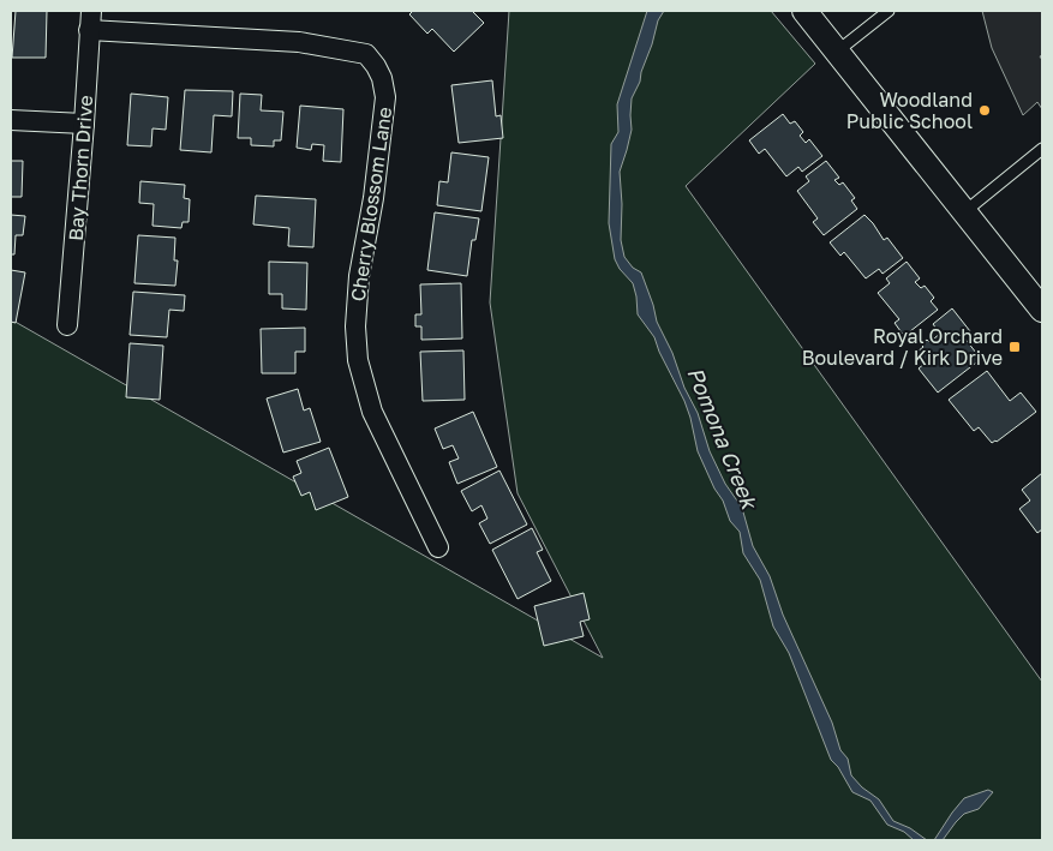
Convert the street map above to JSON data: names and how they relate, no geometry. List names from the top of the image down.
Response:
{
  "streets": {
    "street": ["Bay Thorn Drive", "Cherry Blossom Lane"]
  },
  "crossings": [
    ["Bay Thorn Drive", "Cherry Blossom Lane"]
  ],
  "water": ["Pomona Creek"],
  "places": {
    "other": ["Woodland Public School"],
    "transit": ["Royal Orchard Boulevard / Kirk Drive"]
  }
}
